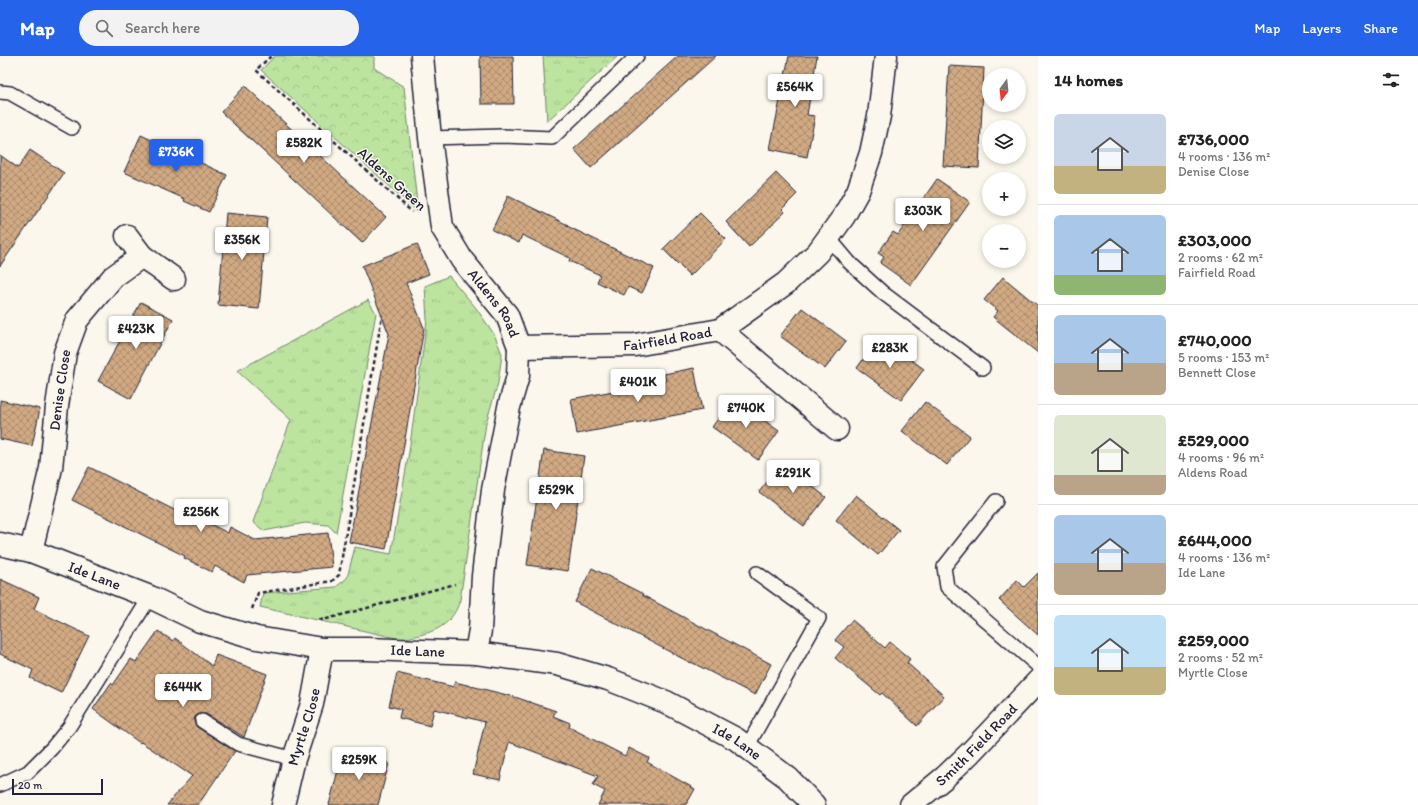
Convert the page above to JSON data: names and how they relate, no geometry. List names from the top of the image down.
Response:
{
  "streets": {
    "street": [
      "Aldens Road",
      "Fairfield Road",
      "Denise Close",
      "Ide Lane",
      "Myrtle Close",
      "Smith Field Road"
    ],
    "path": ["Aldens Green"]
  },
  "crossings": [
    ["Aldens Green", "Aldens Road"],
    ["Aldens Road", "Fairfield Road"],
    ["Aldens Road", "Ide Lane"],
    ["Denise Close", "Ide Lane"],
    ["Ide Lane", "Myrtle Close"]
  ],
  "scale_bar": "20 m",
  "north": "bottom",
  "page": {
    "header": "Map",
    "search": "Search here",
    "nav": ["Map", "Layers", "Share"],
    "heading": "14 homes",
    "map_buttons": ["+", "−"],
    "price": [
      "£564K",
      "£582K",
      "£736K",
      "£303K",
      "£356K",
      "£423K",
      "£283K",
      "£401K",
      "£740K",
      "£291K",
      "£529K",
      "£256K",
      "£644K",
      "£259K"
    ],
    "list": [
      {
        "name": "£736,000",
        "note": "4 rooms · 136 m² · Denise Close"
      },
      {
        "name": "£303,000",
        "note": "2 rooms · 62 m² · Fairfield Road"
      },
      {
        "name": "£740,000",
        "note": "5 rooms · 153 m² · Bennett Close"
      },
      {
        "name": "£529,000",
        "note": "4 rooms · 96 m² · Aldens Road"
      },
      {
        "name": "£644,000",
        "note": "4 rooms · 136 m² · Ide Lane"
      },
      {
        "name": "£259,000",
        "note": "2 rooms · 52 m² · Myrtle Close"
      }
    ],
    "scale": "20 m"
  }
}
